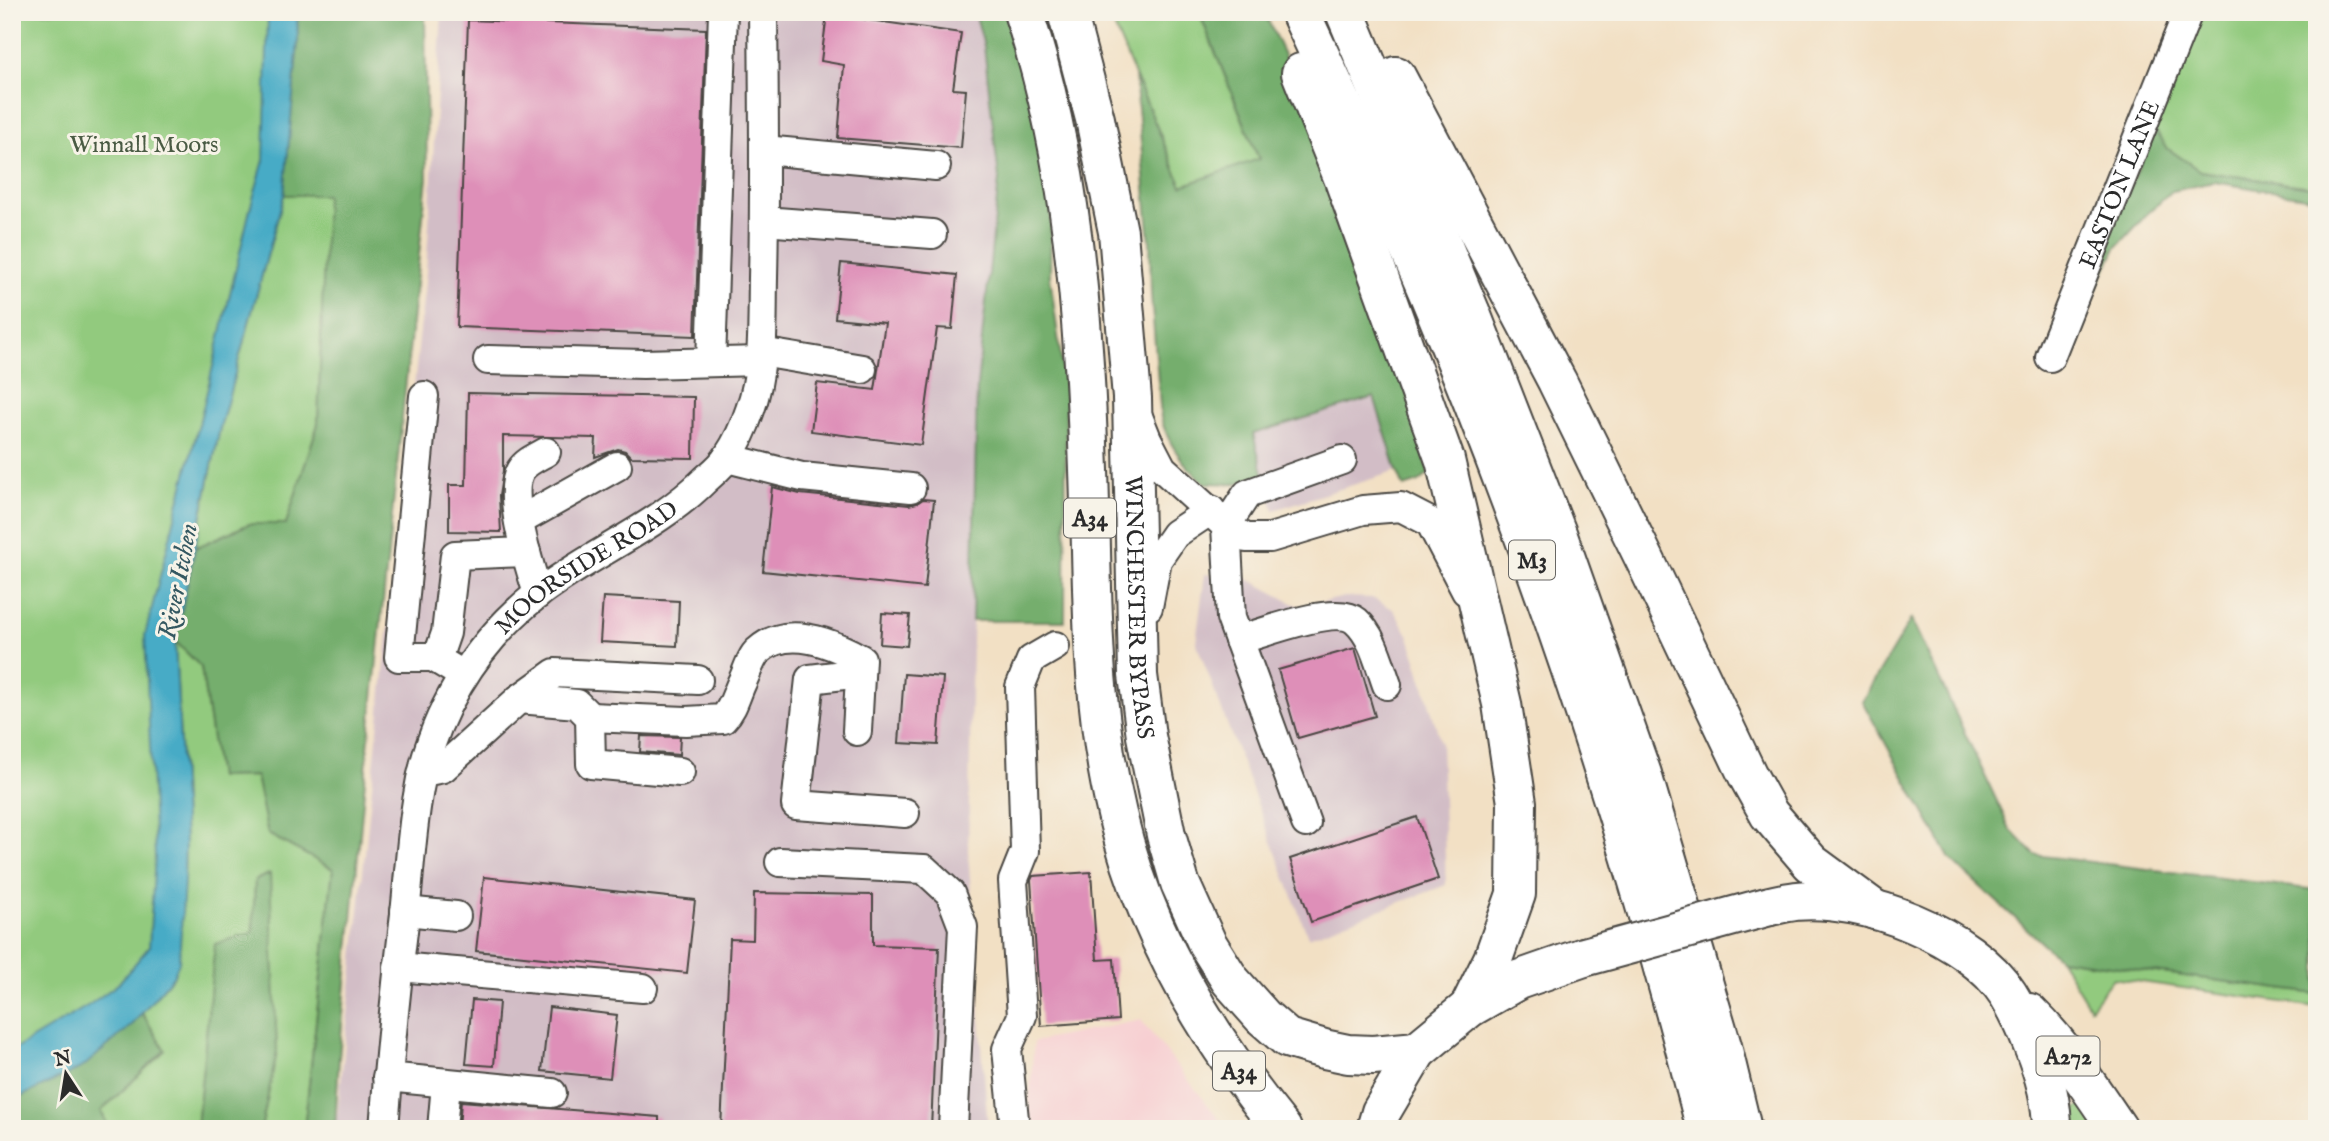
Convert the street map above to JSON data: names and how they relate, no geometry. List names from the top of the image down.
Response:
{
  "streets": {
    "highway": [
      "A34",
      "M3",
      "WINCHESTER BYPASS",
      "A272"
    ],
    "street": ["EASTON LANE", "MOORSIDE ROAD"]
  },
  "water": ["River Itchen"],
  "parks": ["Winnall Moors"],
  "north": "top"
}
